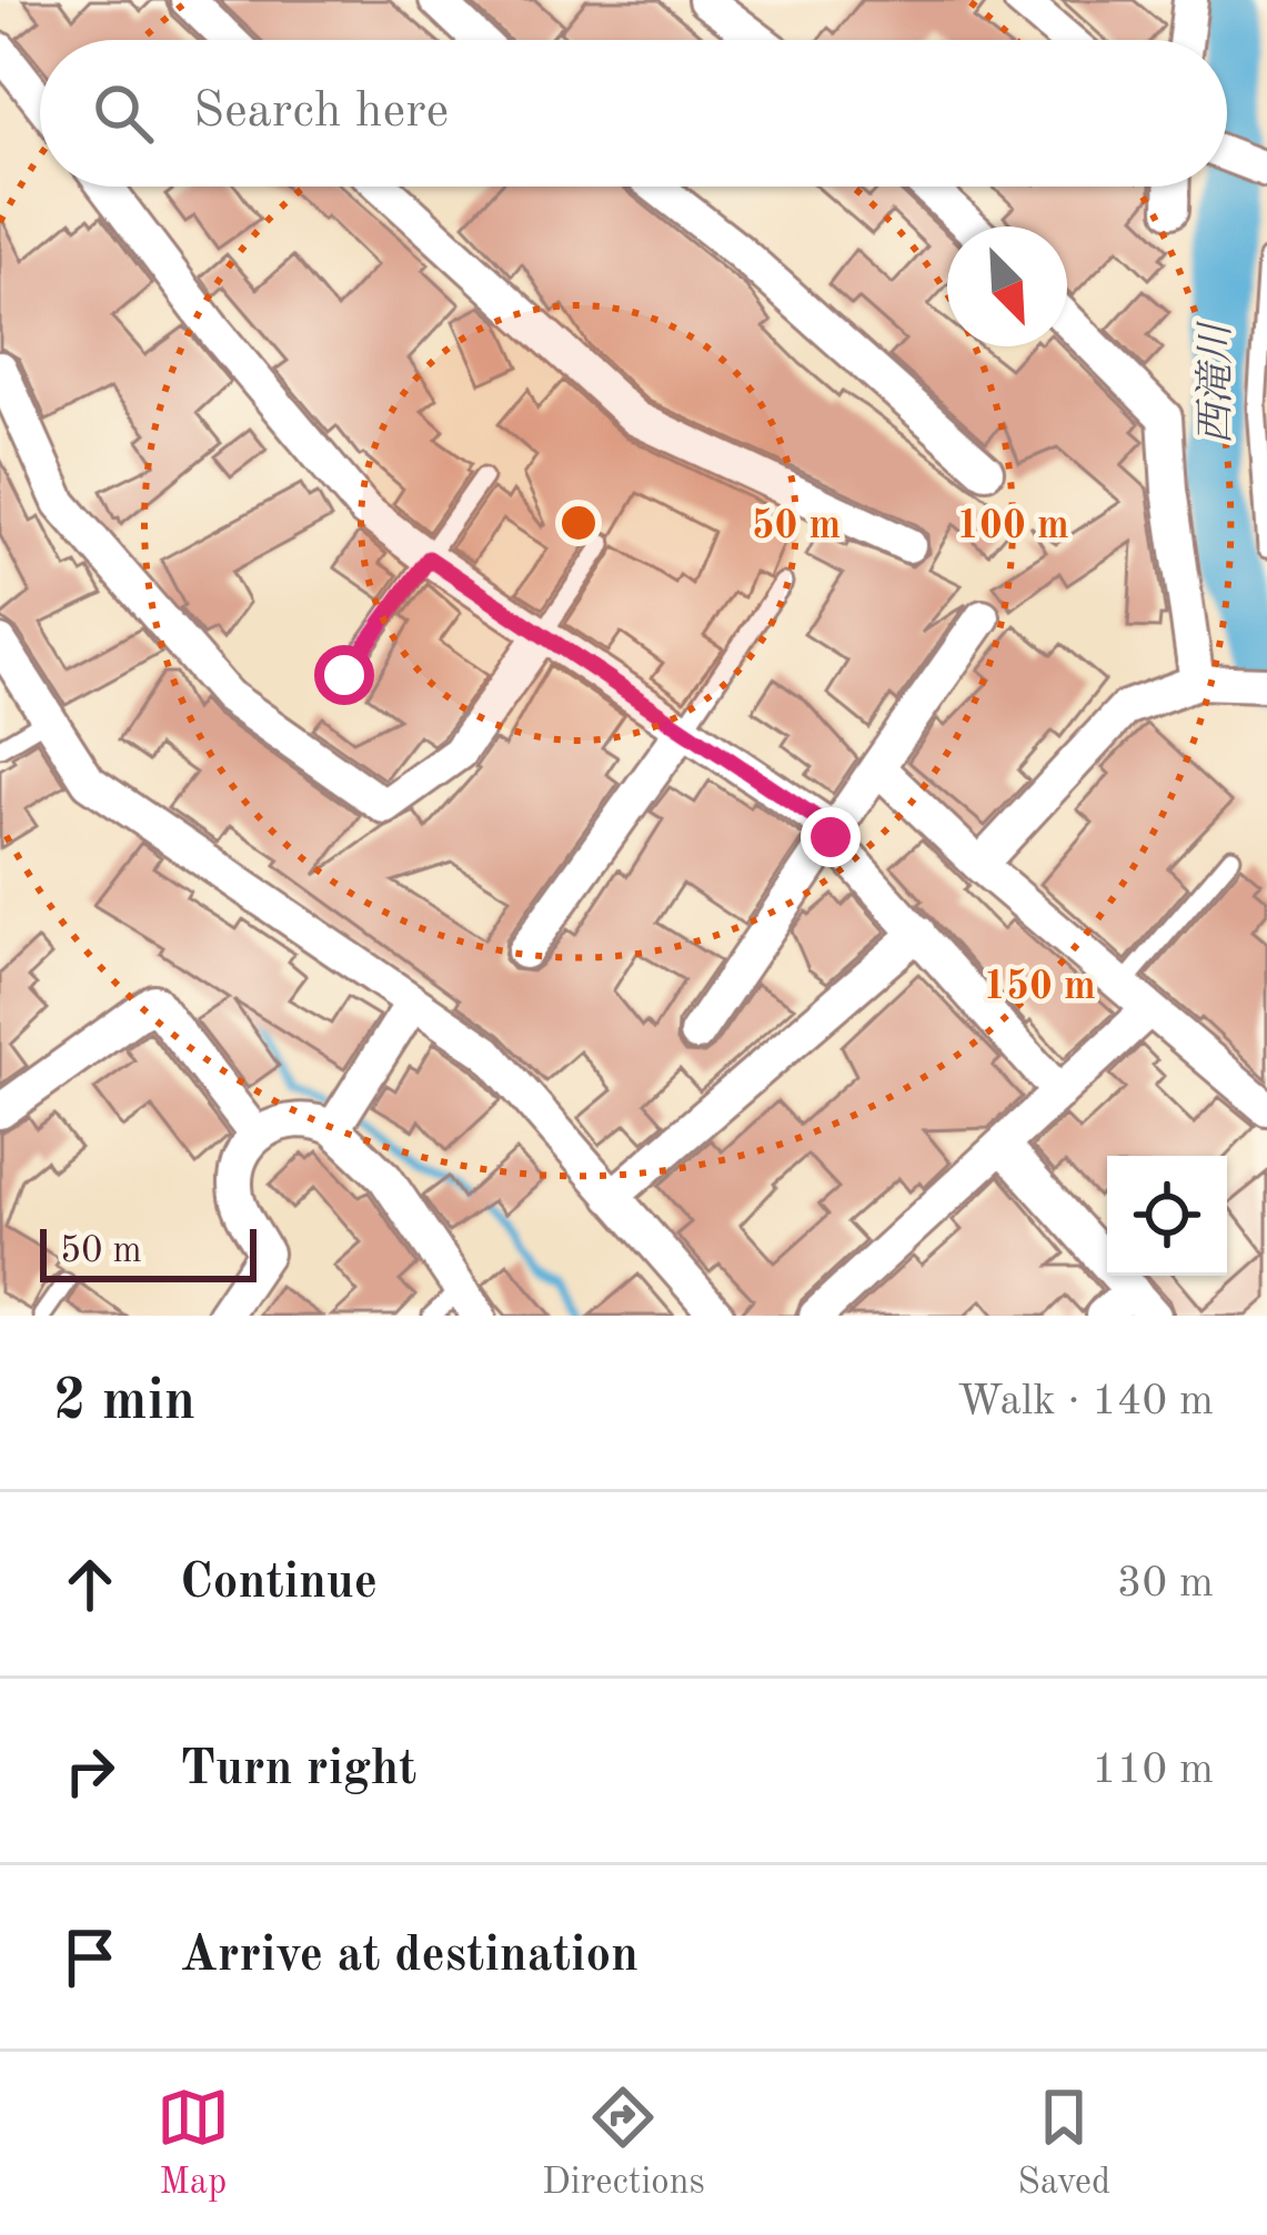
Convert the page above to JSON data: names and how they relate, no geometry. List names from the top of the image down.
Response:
{
  "water": ["西滝川"],
  "scale_bar": "50 m",
  "north": "bottom right",
  "page": {
    "search": "Search here",
    "scale": "50 m",
    "heading": ["2 min", "Walk · 140 m"],
    "list": [
      ["Continue", "30 m"],
      ["Turn right", "110 m"],
      "Arrive at destination"
    ],
    "nav": ["Map", "Directions", "Saved"]
  },
  "rings": ["50 m", "100 m", "150 m"]
}
